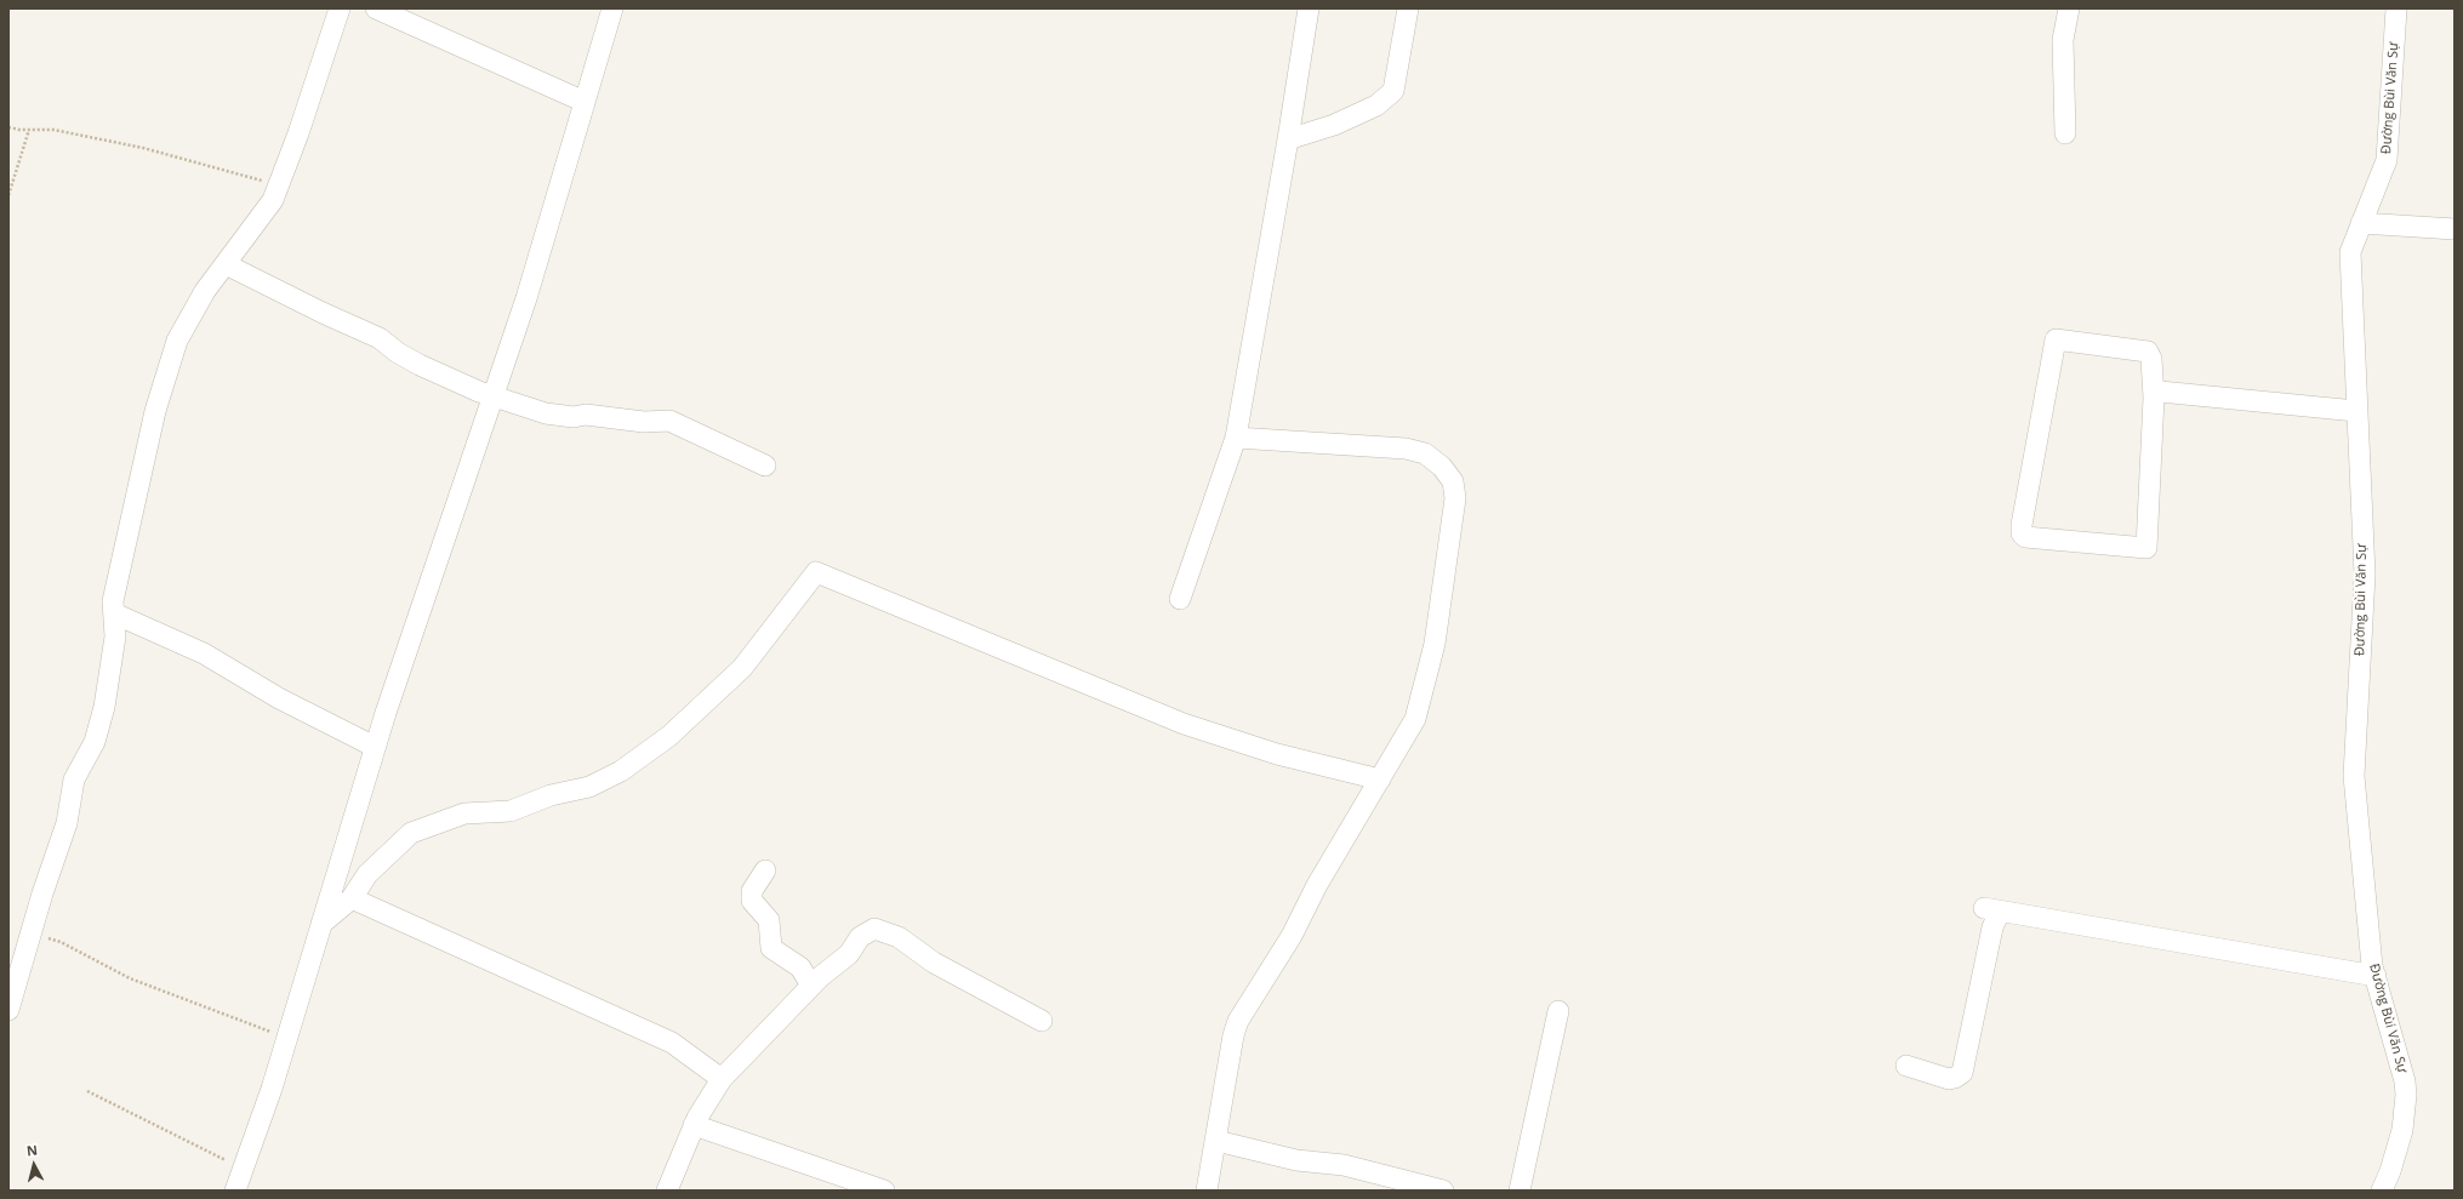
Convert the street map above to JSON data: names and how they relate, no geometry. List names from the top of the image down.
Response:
{
  "streets": {
    "street": ["Đường Bùi Văn Sự"]
  },
  "north": "top"
}
